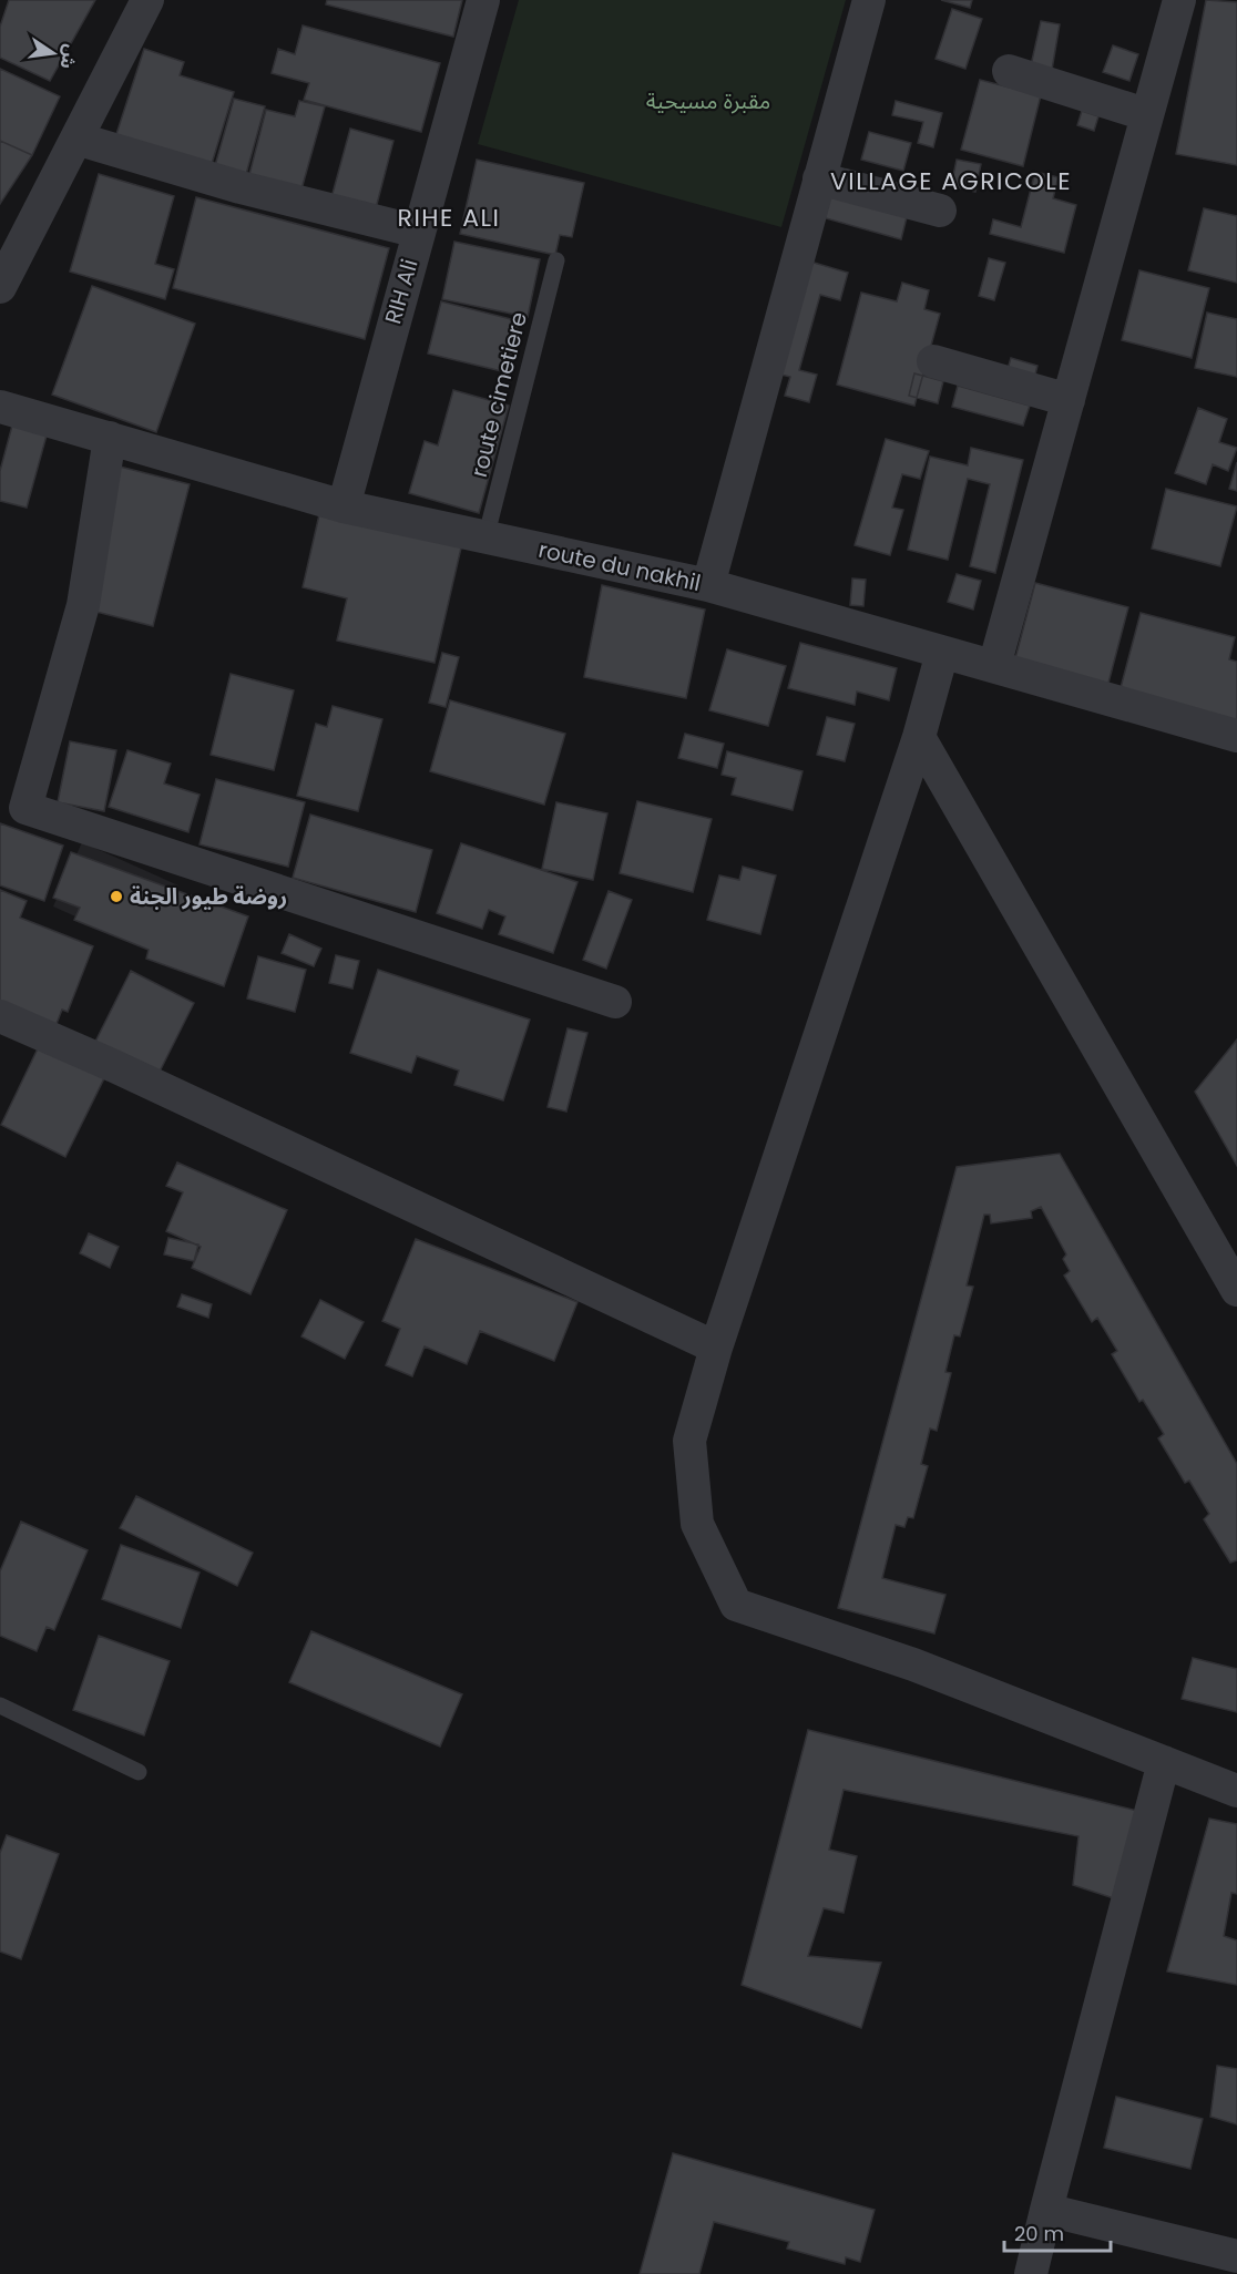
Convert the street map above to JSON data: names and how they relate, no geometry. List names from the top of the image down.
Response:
{
  "streets": {
    "street": ["RIH Ali", "route du nakhil"],
    "lane": ["route cimetiere"]
  },
  "crossings": [
    ["RIH Ali", "route du nakhil"],
    ["route cimetiere", "route du nakhil"]
  ],
  "districts": ["VILLAGE AGRICOLE", "RIHE ALI"],
  "parks": ["مقبرة مسيحية"],
  "places": ["روضة طيور الجنة"],
  "scale_bar": "20 m",
  "north": "right"
}
